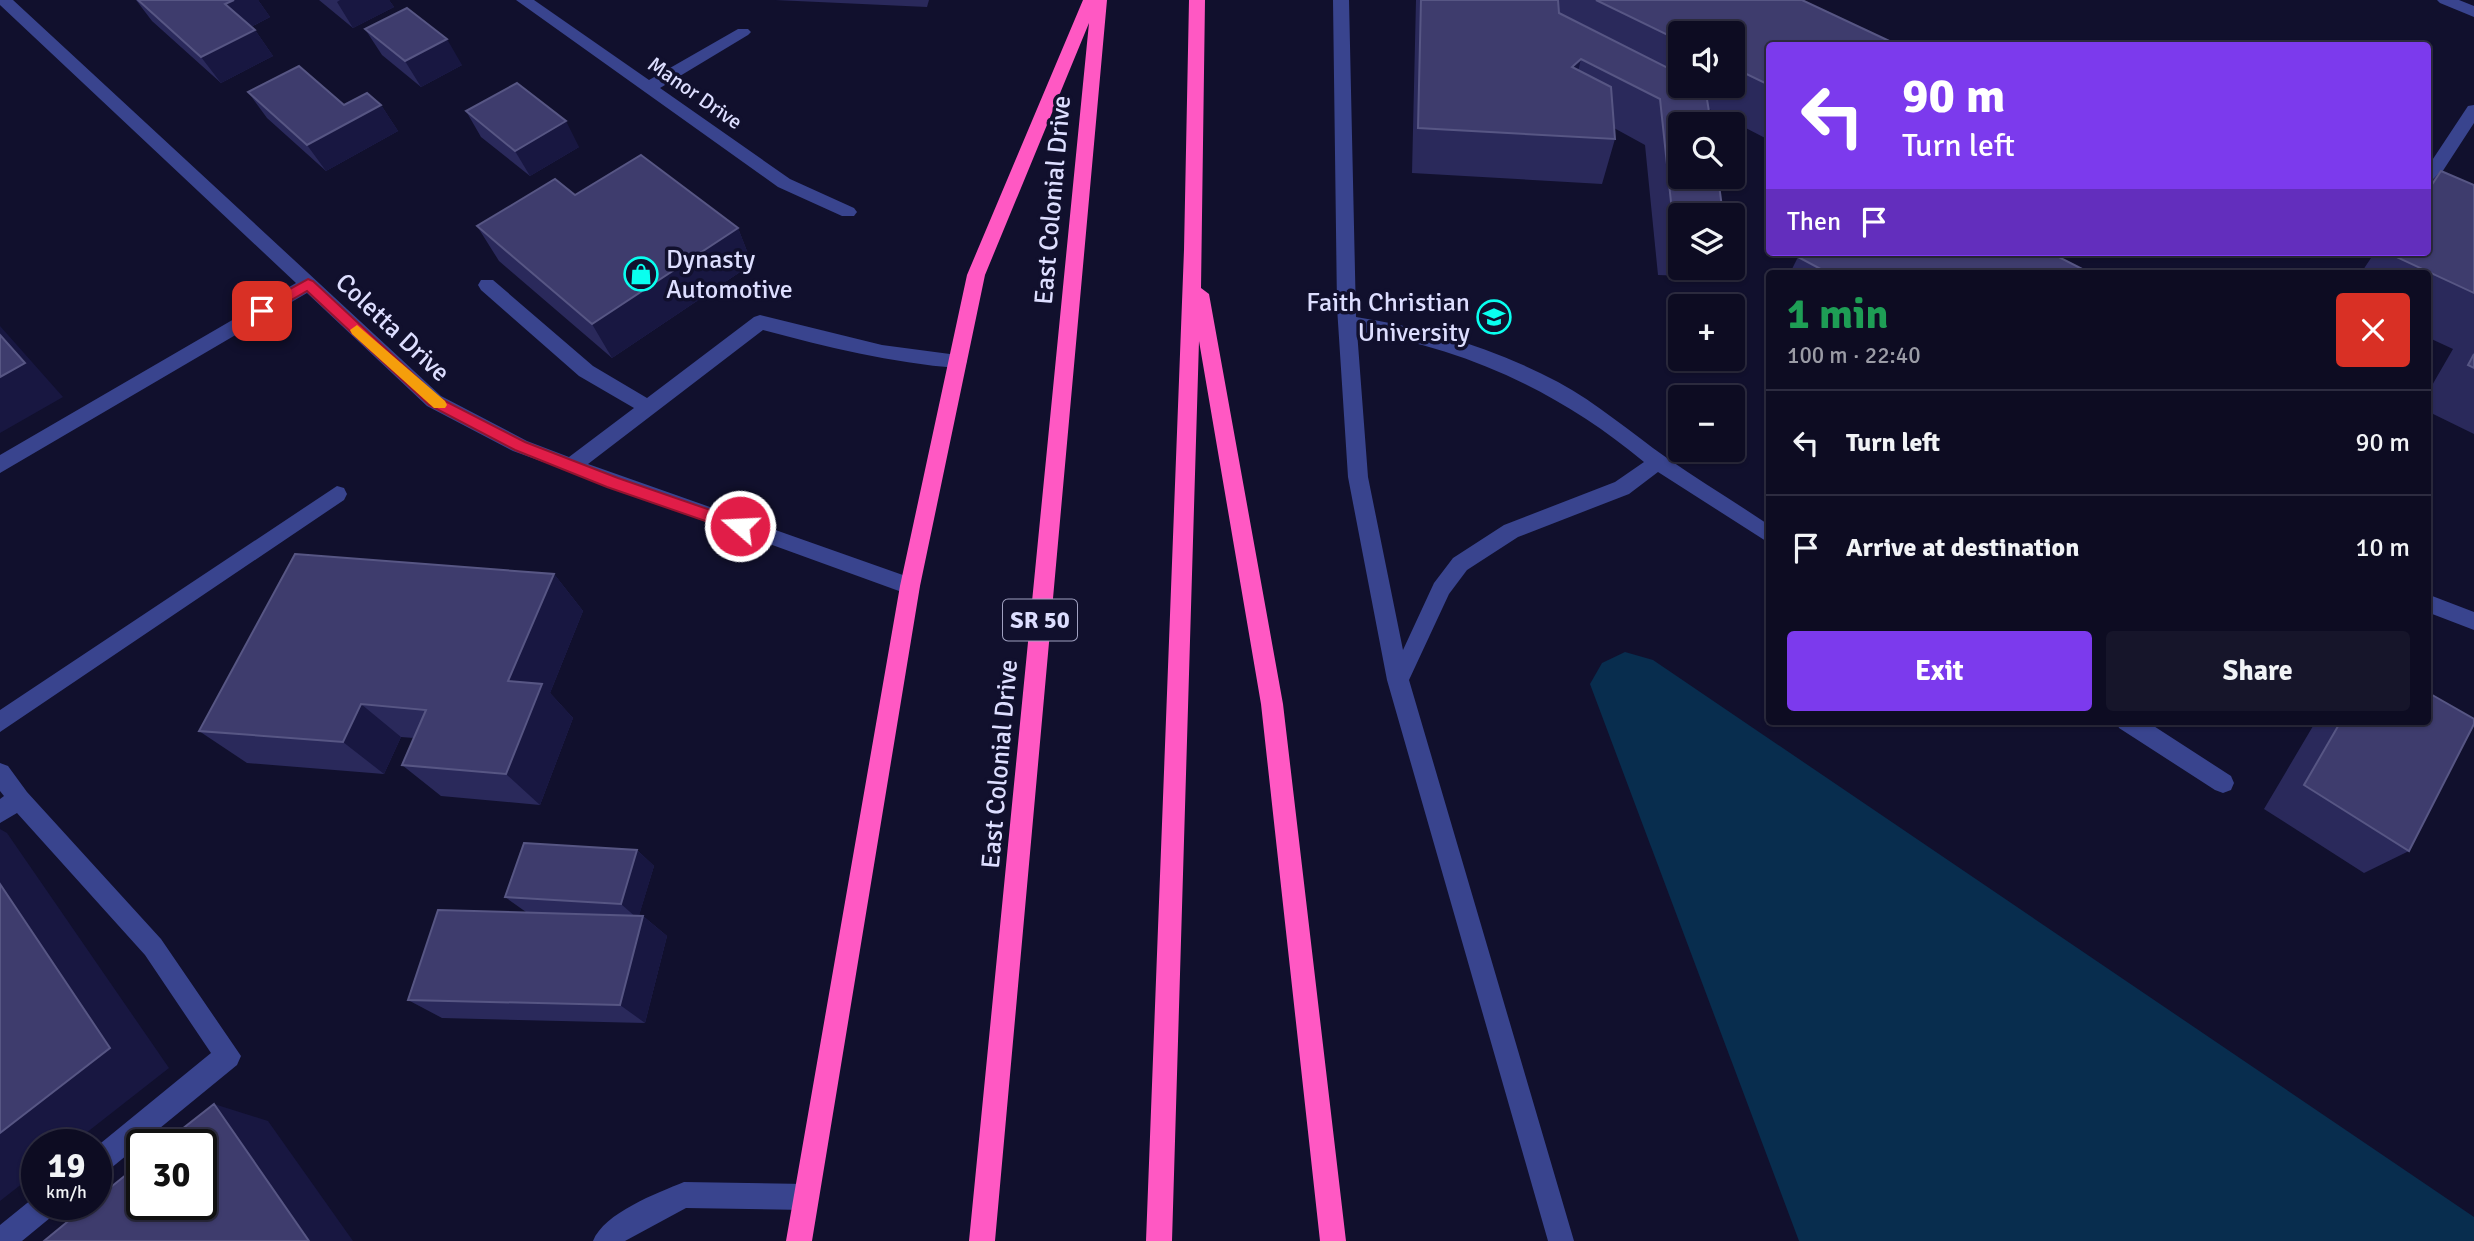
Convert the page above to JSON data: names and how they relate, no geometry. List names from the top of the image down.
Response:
{
  "streets": {
    "highway": ["East Colonial Drive", "SR 50"],
    "street": ["Manor Drive", "Coletta Drive"]
  },
  "places": {
    "shop": ["Dynasty Automotive"],
    "school or university": ["Faith Christian University"]
  },
  "page": {
    "map_buttons": ["+", "−"],
    "turn": ["90 m", "Turn left"],
    "then": "Then",
    "heading": ["1 min", "100 m · 22:40"],
    "list": [
      {
        "name": "Turn left",
        "value": "90 m"
      },
      {
        "name": "Arrive at destination",
        "value": "10 m"
      }
    ],
    "buttons": ["Exit", "Share"],
    "speed": "19 km/h",
    "limit": "30"
  }
}
